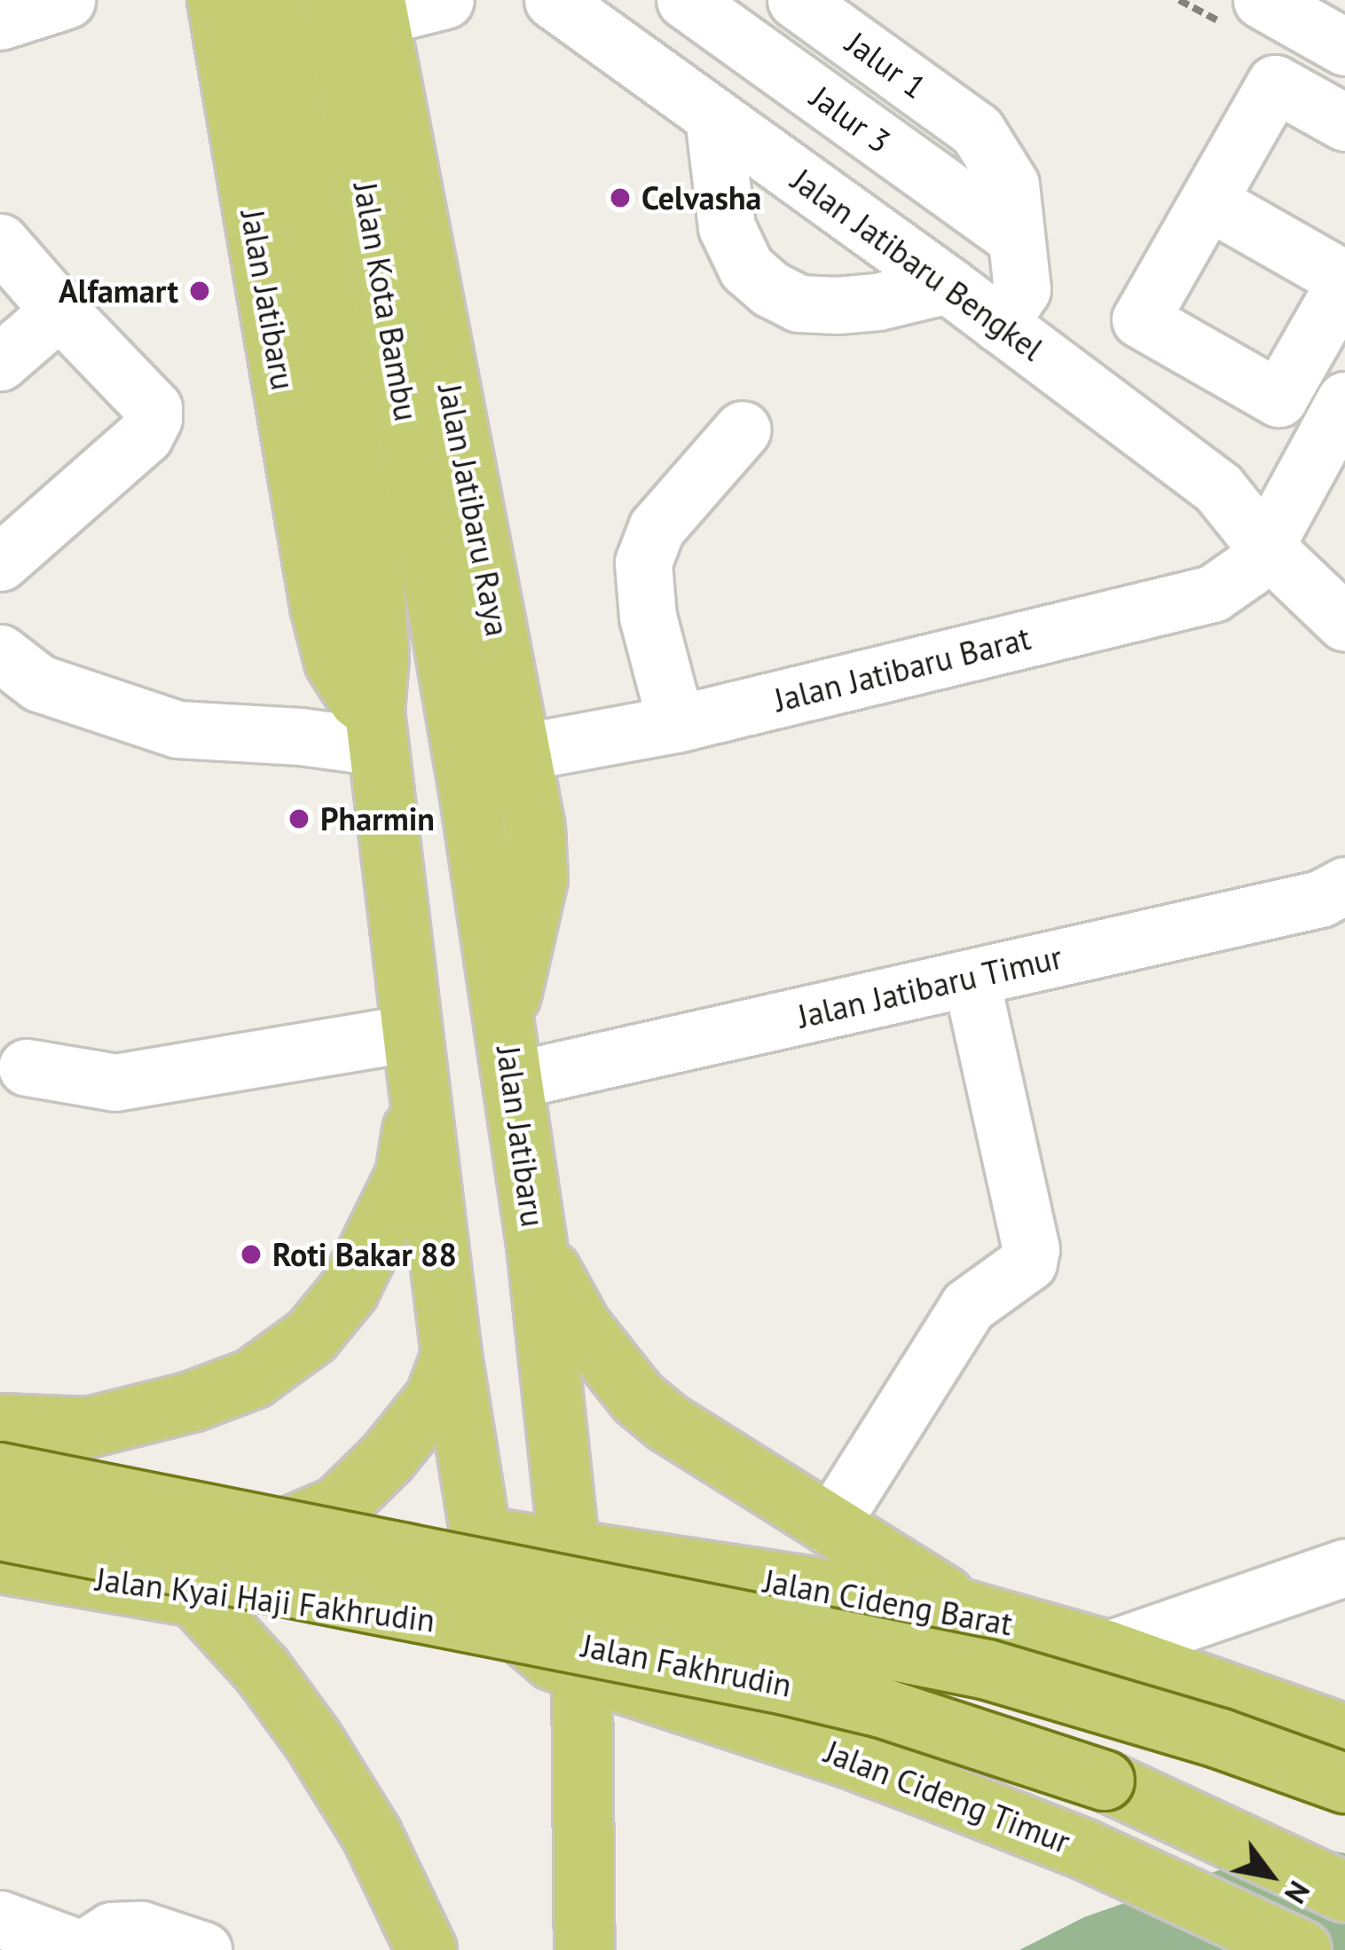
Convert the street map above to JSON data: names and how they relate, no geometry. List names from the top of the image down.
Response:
{
  "streets": {
    "main road": [
      "Jalan Jatibaru",
      "Jalan Kota Bambu",
      "Jalan Jatibaru Raya",
      "Jalan Kyai Haji Fakhrudin",
      "Jalan Cideng Barat",
      "Jalan Fakhrudin",
      "Jalan Cideng Timur"
    ],
    "street": [
      "Jalur 1",
      "Jalur 3",
      "Jalan Jatibaru Bengkel",
      "Jalan Jatibaru Barat",
      "Jalan Jatibaru Timur"
    ]
  },
  "crossings": [
    ["Jalur 1", "Jalur 3"],
    ["Jalan Jatibaru Bengkel", "Jalan Jatibaru Barat"],
    ["Jalan Jatibaru", "Jalan Kota Bambu"],
    ["Jalan Jatibaru", "Jalan Jatibaru Raya"],
    ["Jalan Jatibaru", "Jalan Jatibaru Timur"],
    ["Jalan Jatibaru", "Jalan Kyai Haji Fakhrudin"],
    ["Jalan Jatibaru", "Jalan Cideng Barat"],
    ["Jalan Jatibaru", "Jalan Cideng Timur"],
    ["Jalan Kota Bambu", "Jalan Jatibaru Raya"],
    ["Jalan Jatibaru Raya", "Jalan Jatibaru Barat"],
    ["Jalan Kyai Haji Fakhrudin", "Jalan Cideng Barat"],
    ["Jalan Cideng Barat", "Jalan Fakhrudin"]
  ],
  "places": [
    "Celvasha",
    "Alfamart",
    "Pharmin",
    "Roti Bakar 88"
  ],
  "north": "bottom right"
}
